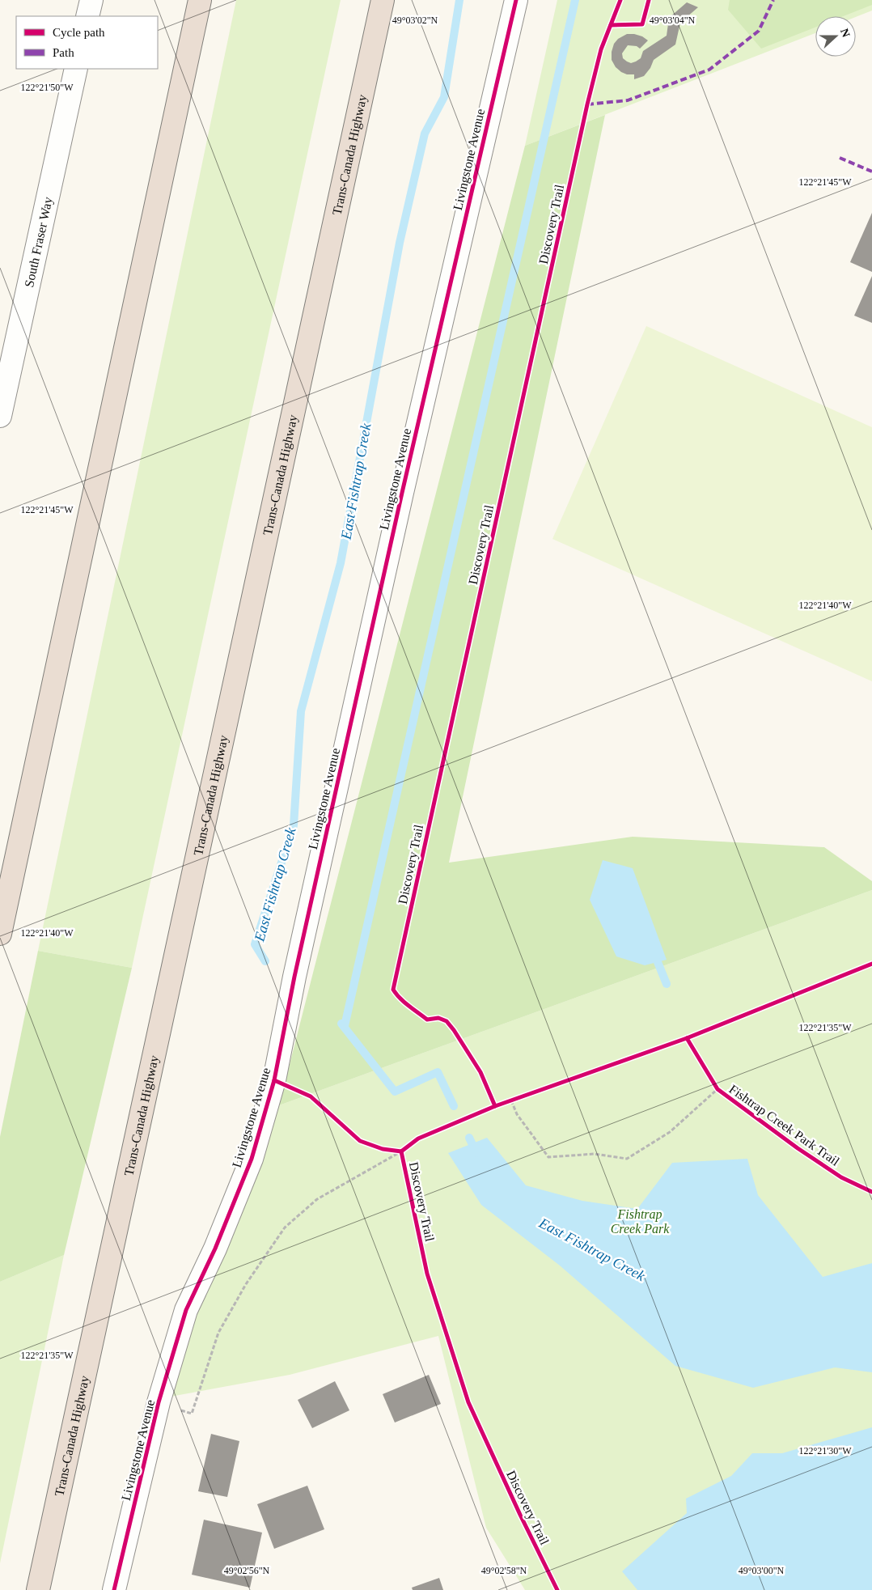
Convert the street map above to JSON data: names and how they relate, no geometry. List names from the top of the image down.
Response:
{
  "streets": {
    "highway": ["Trans-Canada Highway"],
    "street": ["Livingstone Avenue", "South Fraser Way"],
    "cycle path": ["Discovery Trail", "Fishtrap Creek Park Trail"]
  },
  "water": ["East Fishtrap Creek"],
  "parks": ["Fishtrap Creek Park"],
  "legend": ["Cycle path", "Path"],
  "north": "right",
  "coordinates": [
    "49°03'02\"N",
    "49°03'04\"N",
    "122°21'50\"W",
    "122°21'45\"W",
    "122°21'40\"W",
    "122°21'35\"W",
    "122°21'30\"W",
    "49°02'56\"N",
    "49°02'58\"N",
    "49°03'00\"N"
  ]
}
